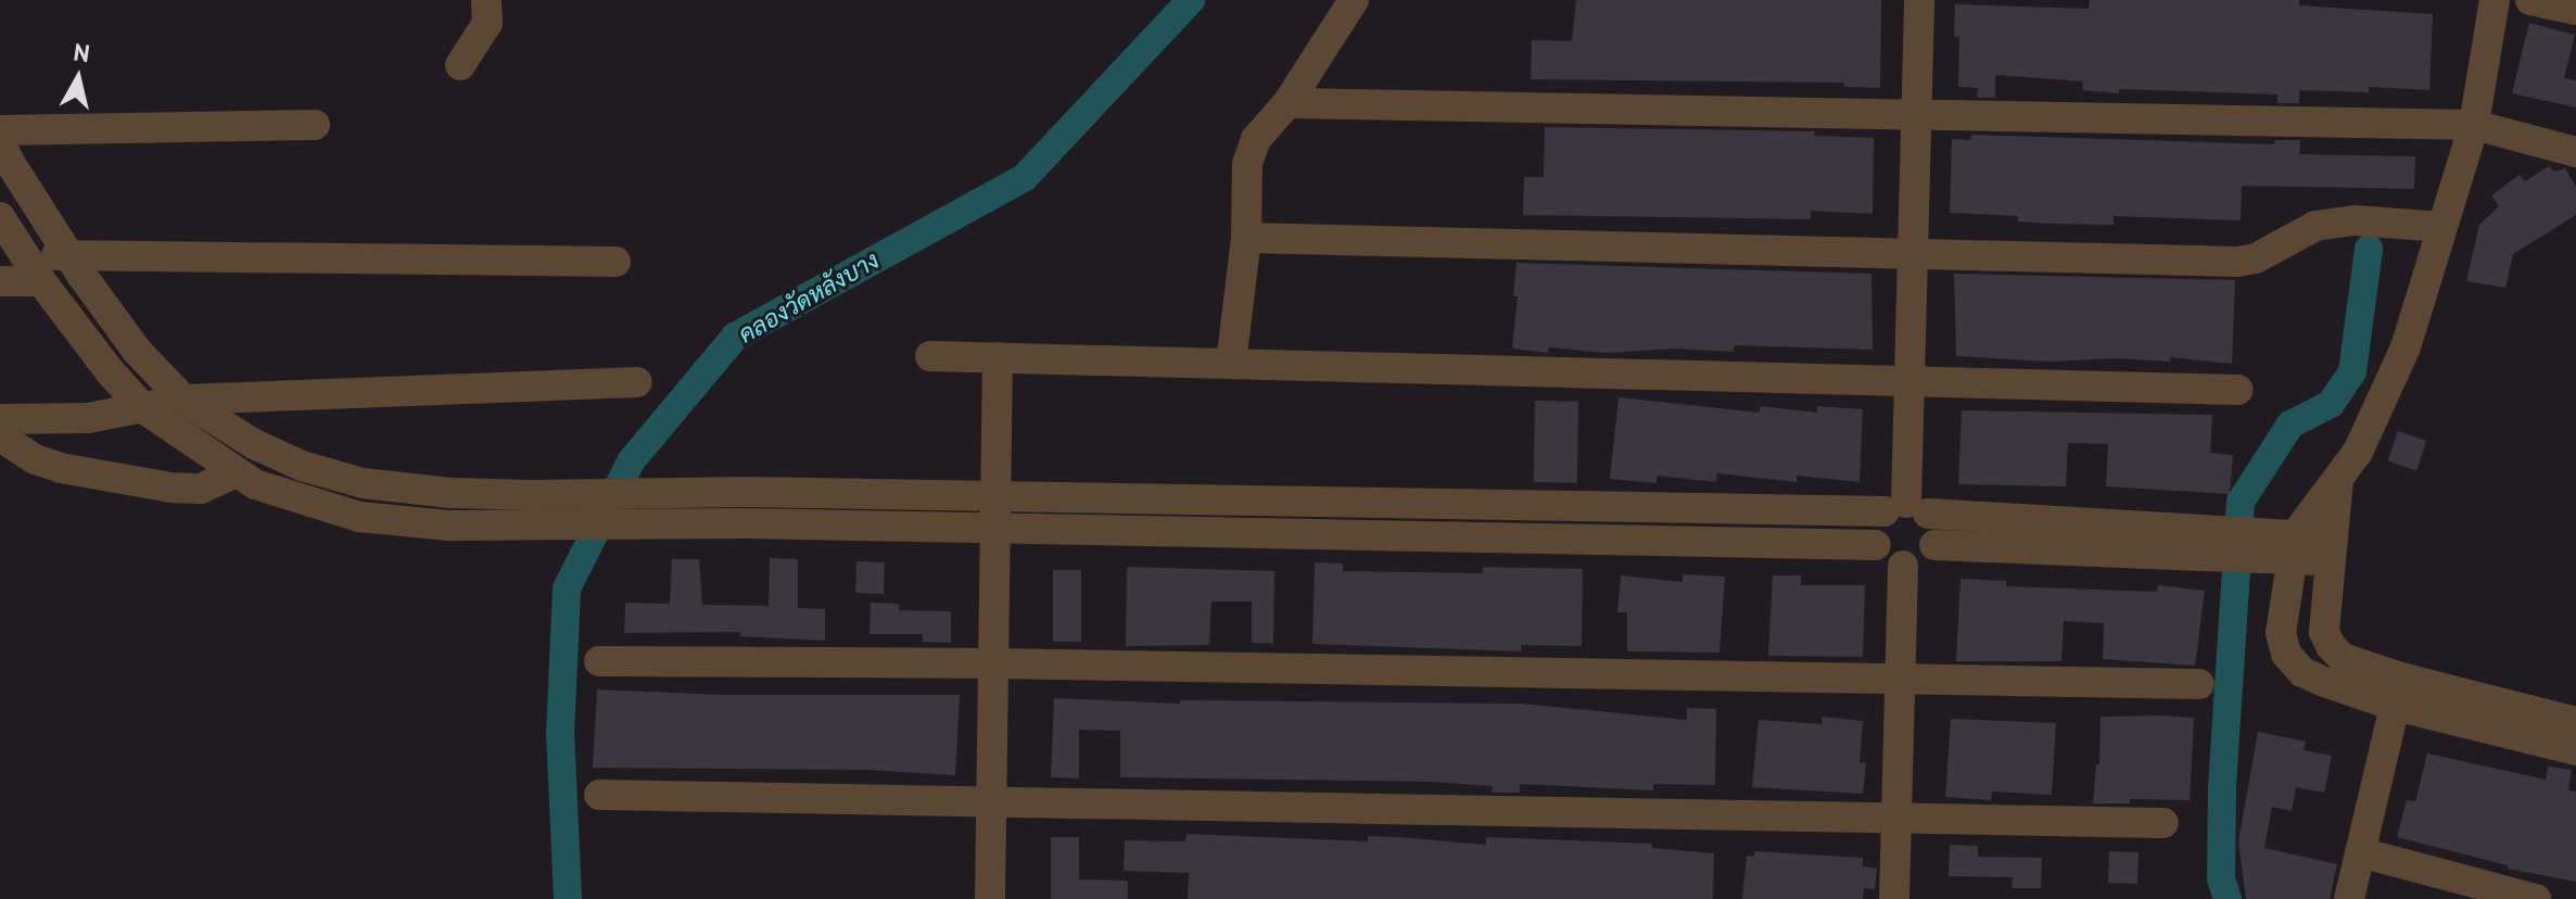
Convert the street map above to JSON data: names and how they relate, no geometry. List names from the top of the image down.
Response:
{
  "water": ["คลองวัดหลังบาง"],
  "north": "top"
}
